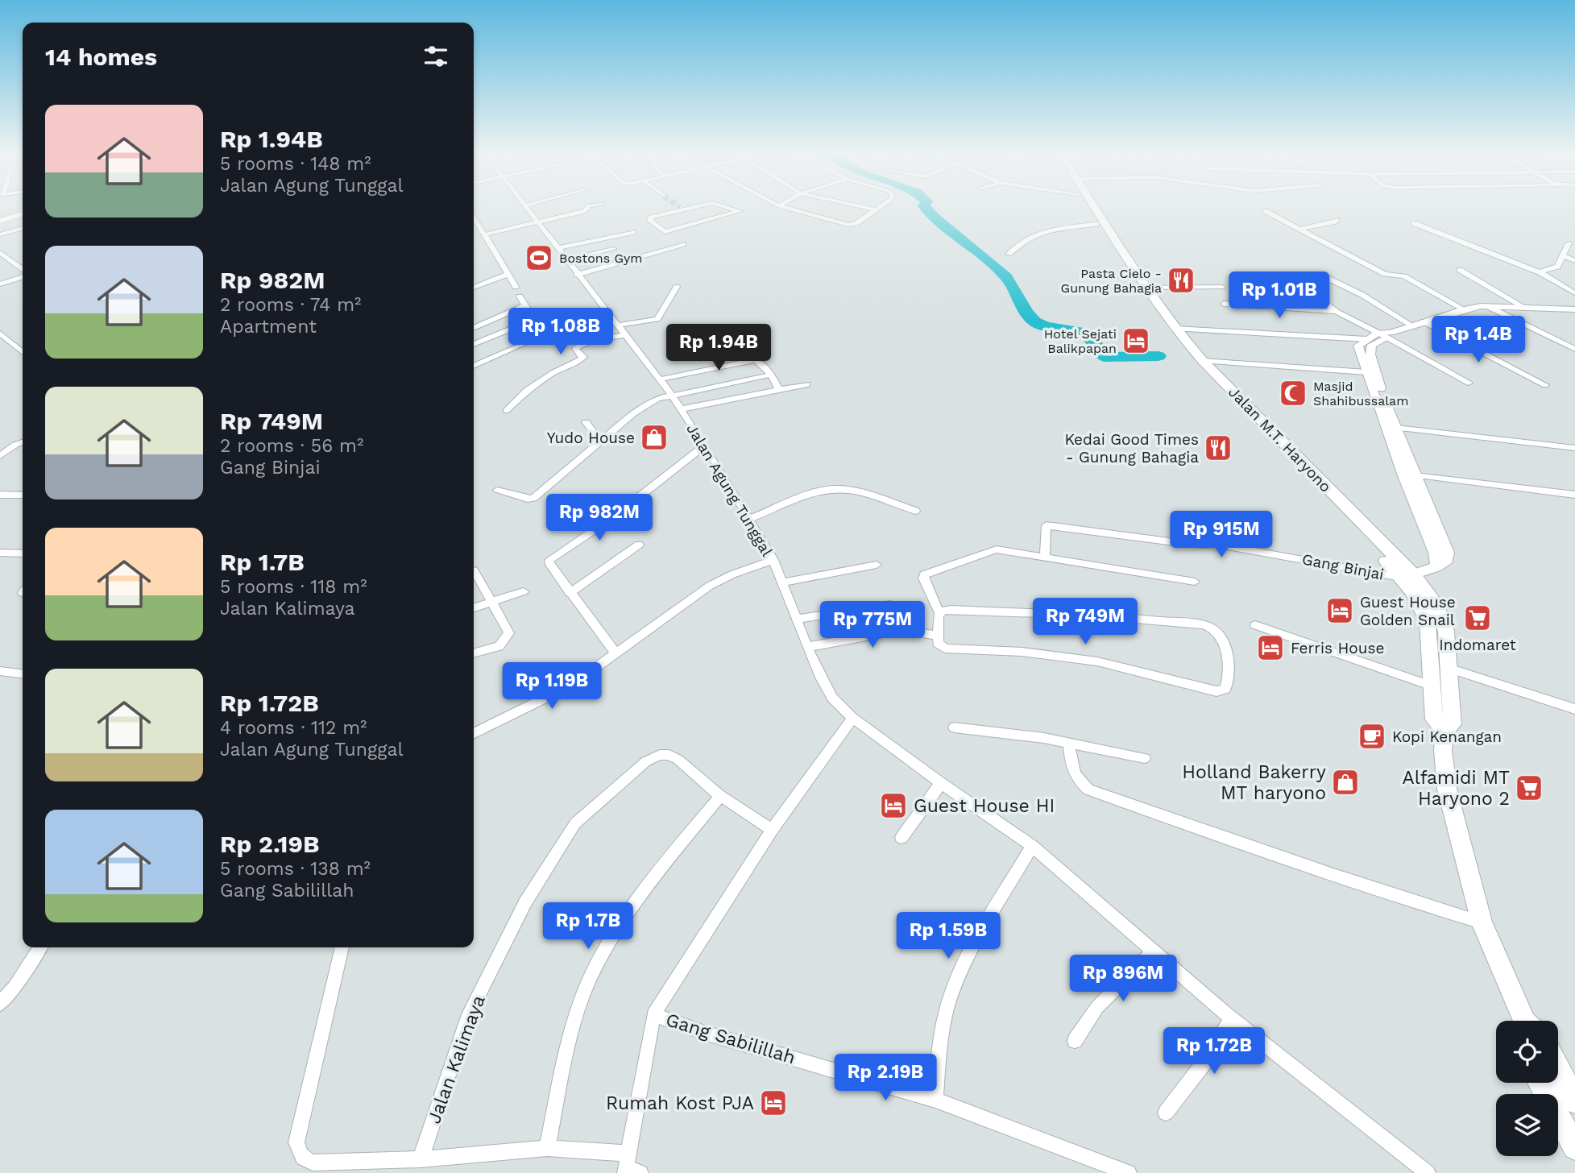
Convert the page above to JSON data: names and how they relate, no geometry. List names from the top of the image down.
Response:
{
  "streets": {
    "main road": ["Jalan M.T. Haryono"],
    "street": [
      "Jalan Agung Tunggal",
      "Gang Binjai",
      "Gang Sabilillah",
      "Jalan Kalimaya"
    ]
  },
  "crossings": [
    ["Jalan M.T. Haryono", "Gang Binjai"]
  ],
  "places": {
    "sports": ["Bostons Gym"],
    "restaurant": ["Pasta Cielo - Gunung Bahagia", "Kedai Good Times - Gunung Bahagia"],
    "hotel": [
      "Hotel Sejati Balikpapan",
      "Guest House Golden Snail",
      "Ferris House",
      "Guest House HI",
      "Rumah Kost PJA"
    ],
    "mosque": ["Masjid Shahibussalam"],
    "shop": ["Yudo House", "Holland Bakerry MT haryono"],
    "supermarket": ["Indomaret", "Alfamidi MT Haryono 2"],
    "cafe": ["Kopi Kenangan"]
  },
  "page": {
    "heading": "14 homes",
    "list": [
      {
        "name": "Rp 1.94B",
        "note": "5 rooms · 148 m² · Jalan Agung Tunggal"
      },
      {
        "name": "Rp 982M",
        "note": "2 rooms · 74 m² · Apartment"
      },
      {
        "name": "Rp 749M",
        "note": "2 rooms · 56 m² · Gang Binjai"
      },
      {
        "name": "Rp 1.7B",
        "note": "5 rooms · 118 m² · Jalan Kalimaya"
      },
      {
        "name": "Rp 1.72B",
        "note": "4 rooms · 112 m² · Jalan Agung Tunggal"
      },
      {
        "name": "Rp 2.19B",
        "note": "5 rooms · 138 m² · Gang Sabilillah"
      }
    ],
    "price": [
      "Rp 1.01B",
      "Rp 1.08B",
      "Rp 1.4B",
      "Rp 1.94B",
      "Rp 982M",
      "Rp 915M",
      "Rp 749M",
      "Rp 775M",
      "Rp 1.19B",
      "Rp 1.7B",
      "Rp 1.59B",
      "Rp 896M",
      "Rp 1.72B",
      "Rp 2.19B"
    ]
  }
}
